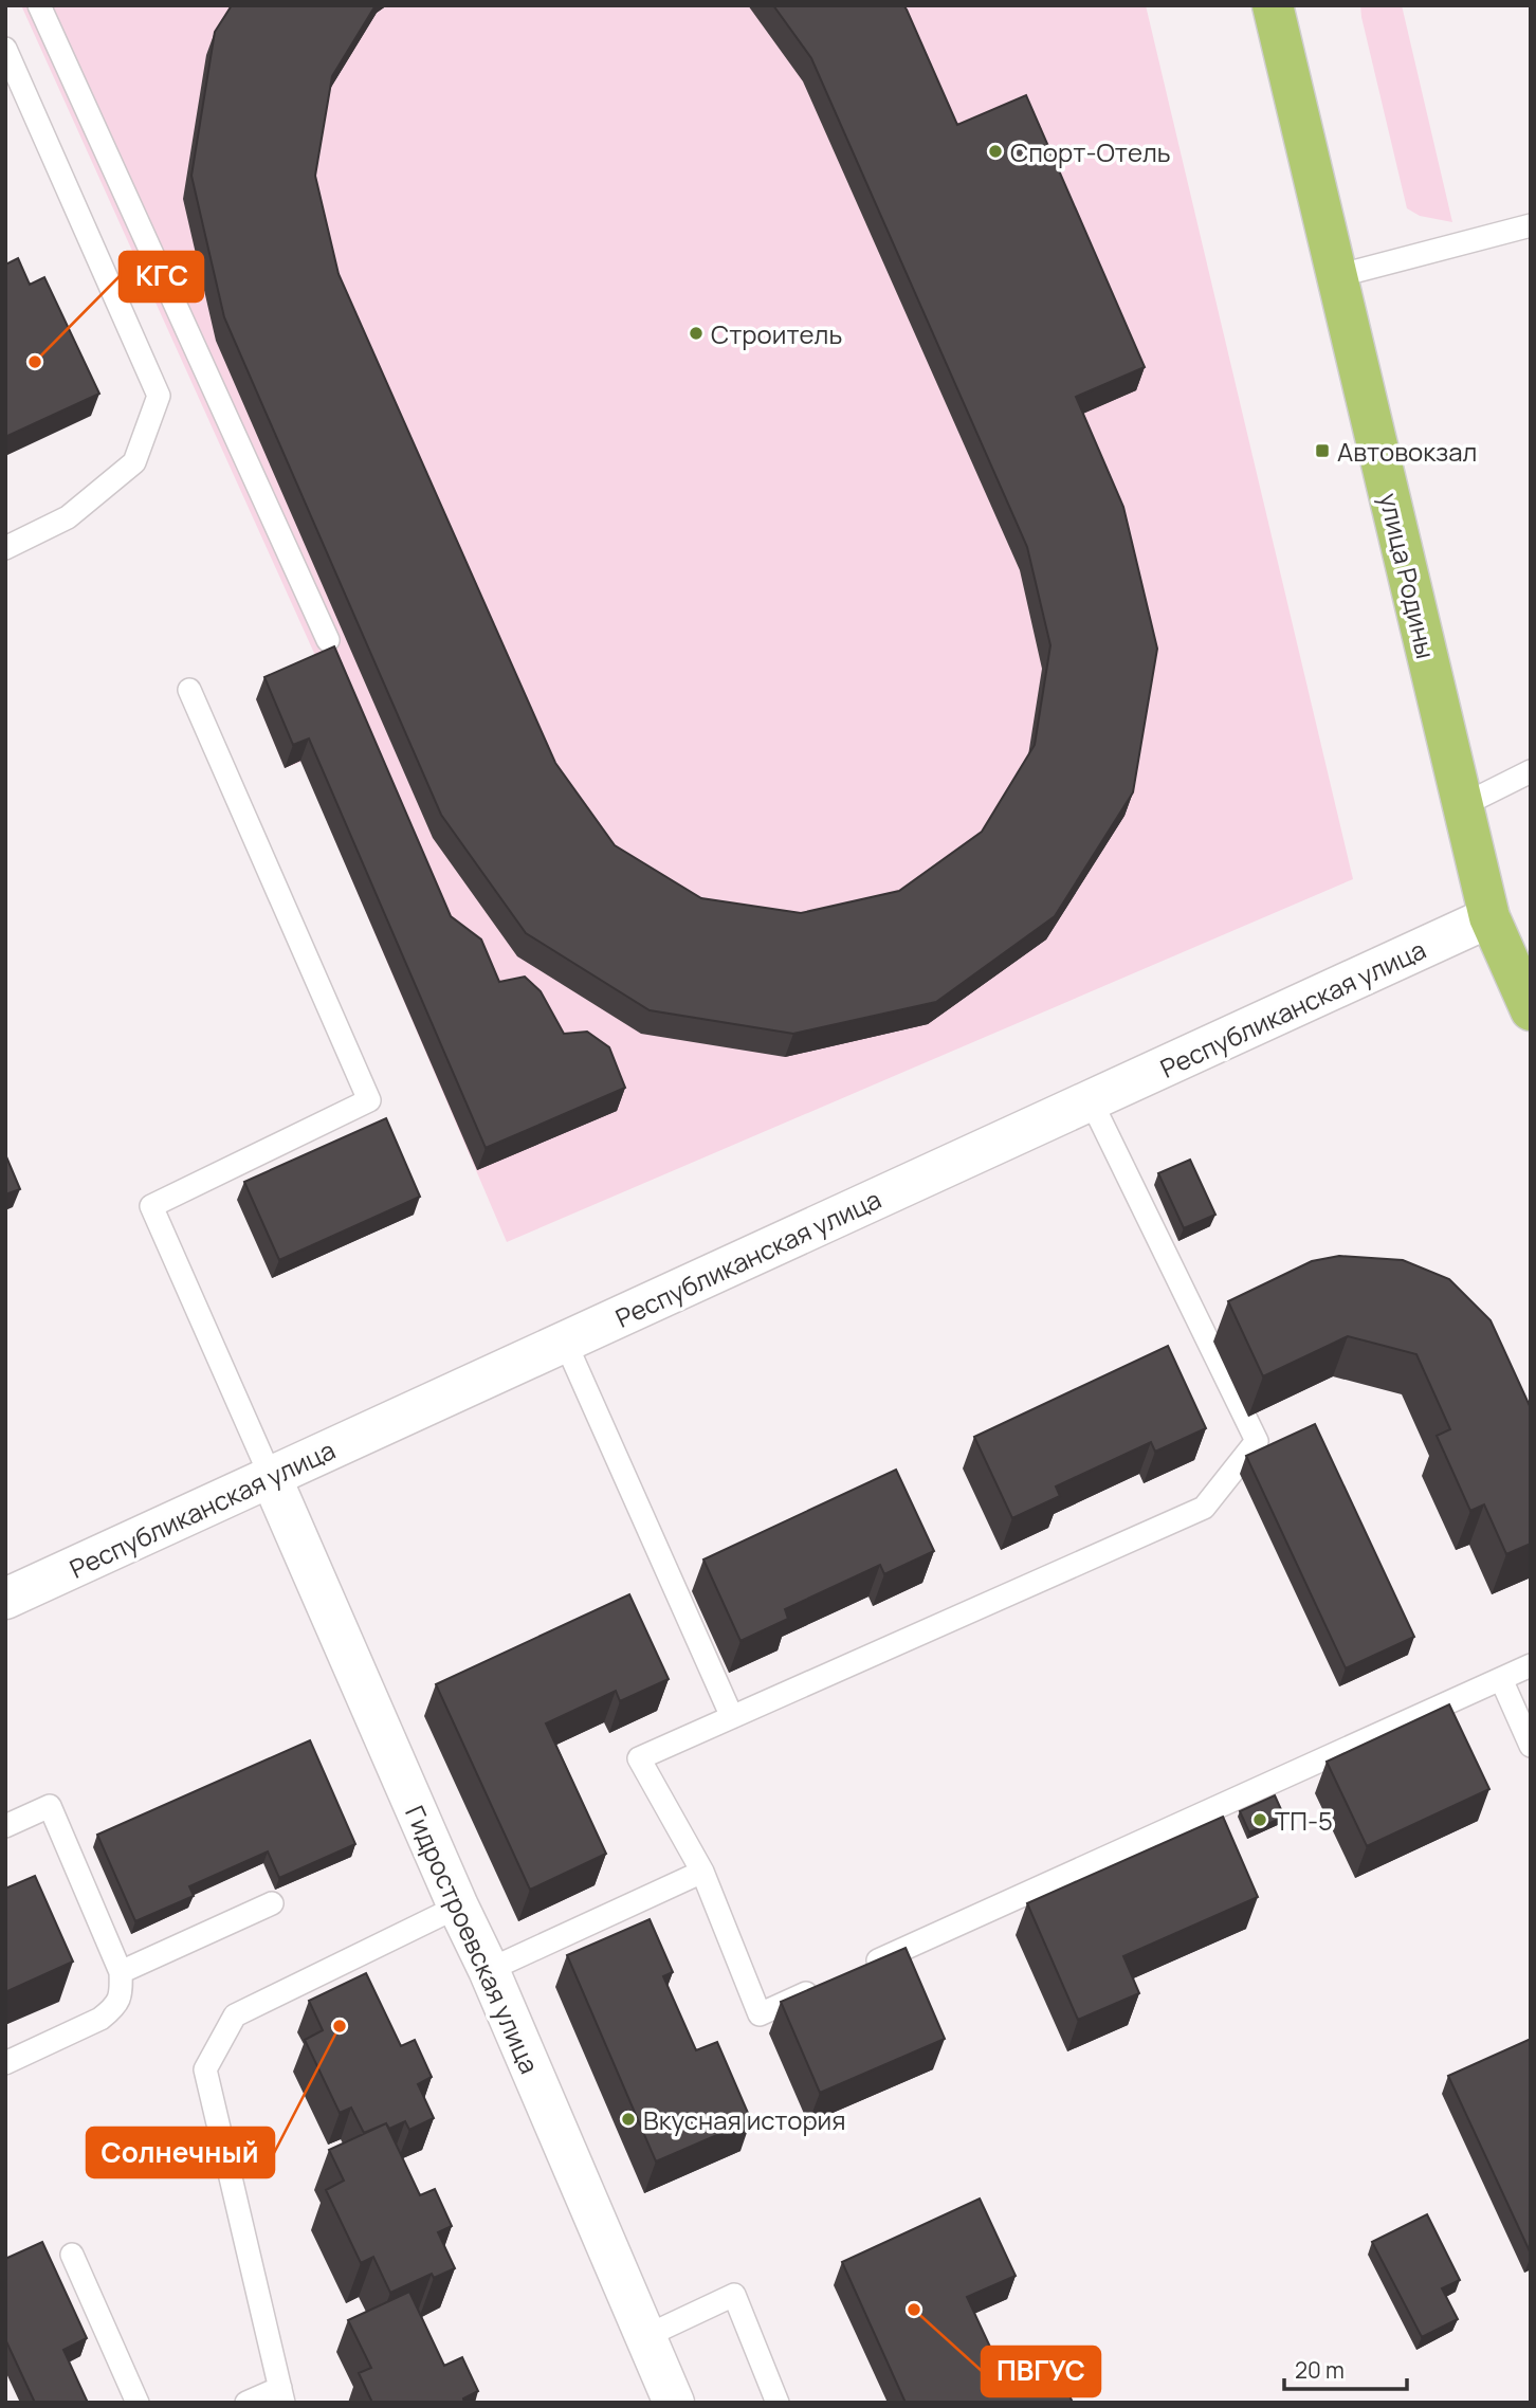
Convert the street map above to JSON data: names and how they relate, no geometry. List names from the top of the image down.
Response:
{
  "streets": {
    "main road": ["улица Родины"],
    "street": ["Республиканская улица", "Гидростроевская улица"]
  },
  "crossings": [
    ["улица Родины", "Республиканская улица"],
    ["Республиканская улица", "Гидростроевская улица"]
  ],
  "places": {
    "other": [
      "Спорт-Отель",
      "Строитель",
      "КГС",
      "ТП-5",
      "Солнечный",
      "Вкусная история",
      "ПВГУС"
    ],
    "transit": ["Автовокзал"]
  },
  "scale_bar": "20 m"
}
